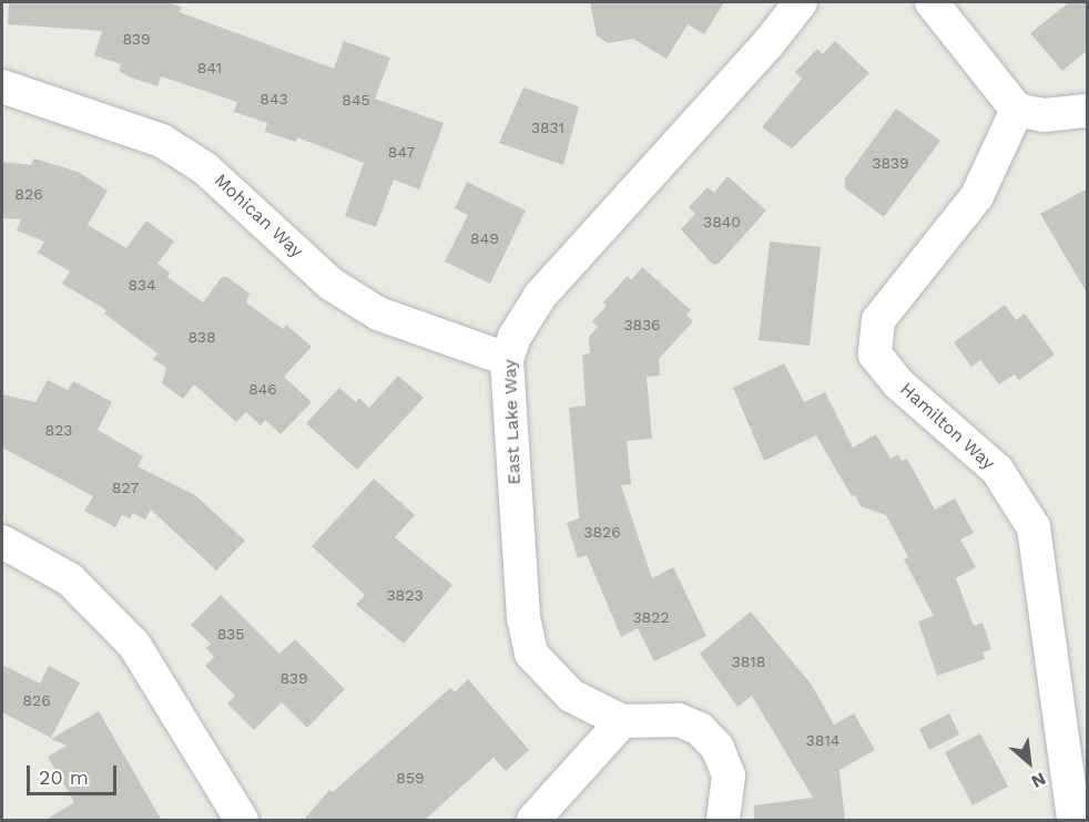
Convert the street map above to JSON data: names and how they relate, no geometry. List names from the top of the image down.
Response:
{
  "streets": {
    "street": ["Mohican Way", "East Lake Way", "Hamilton Way"]
  },
  "crossings": [
    ["Mohican Way", "East Lake Way"]
  ],
  "house_numbers": [
    "839",
    "841",
    "843",
    "845",
    "3831",
    "847",
    "3839",
    "826",
    "3840",
    "849",
    "834",
    "3836",
    "838",
    "846",
    "823",
    "827",
    "3826",
    "3823",
    "3822",
    "835",
    "3818",
    "839",
    "826",
    "3814",
    "859"
  ],
  "scale_bar": "20 m",
  "north": "bottom right"
}
